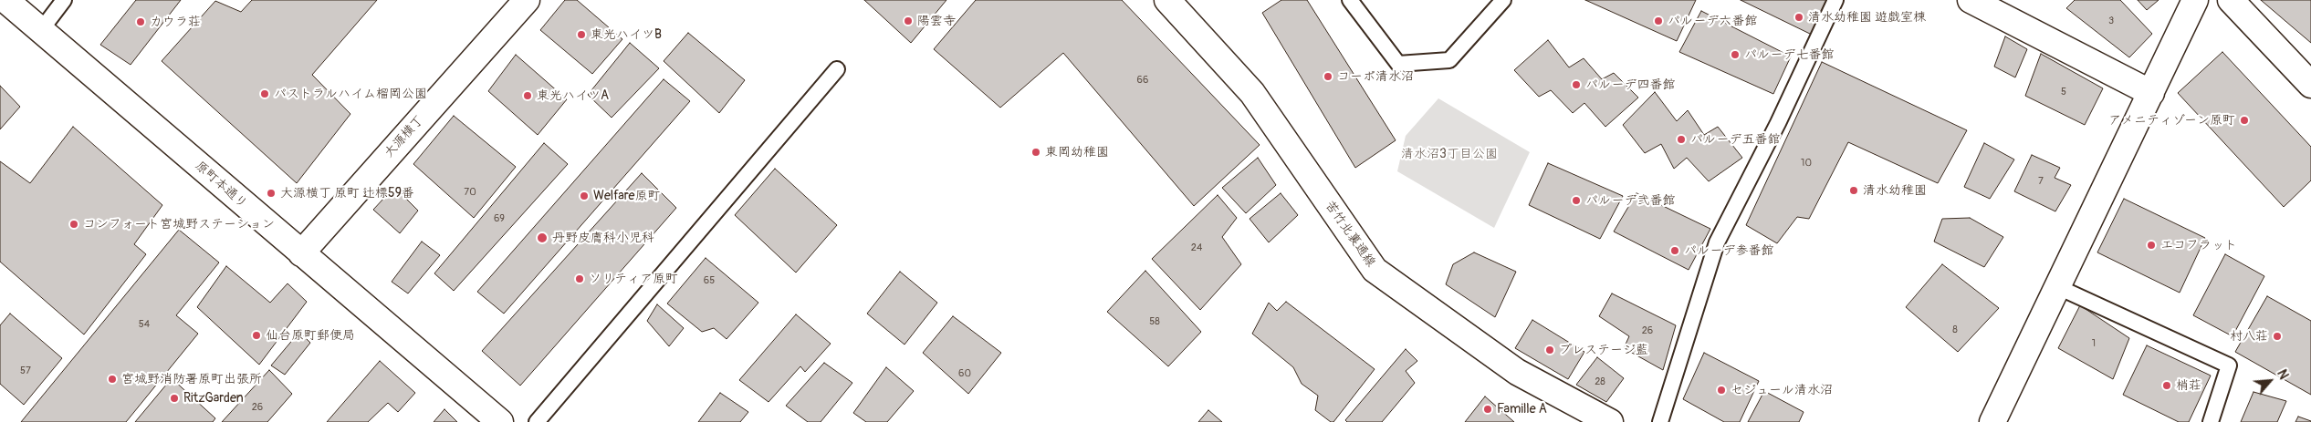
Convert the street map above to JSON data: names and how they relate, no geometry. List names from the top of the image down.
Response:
{
  "streets": {
    "street": ["大源横丁", "原町本通り", "苦竹北裏通線"]
  },
  "crossings": [
    ["大源横丁", "原町本通り"]
  ],
  "parks": ["清水沼3丁目公園"],
  "places": [
    "清水幼稚園 遊戯室棟",
    "陽雲寺",
    "パルーデ六番館",
    "カウラ荘",
    "東光ハイツB",
    "パルーデ七番館",
    "コーポ清水沼",
    "パルーデ四番館",
    "パストラルハイム榴岡公園",
    "東光ハイツA",
    "アメニティゾーン原町",
    "パルーデ五番舘",
    "東岡幼稚園",
    "清水幼稚園",
    "大源横丁 原町 辻標59番",
    "Welfare原町",
    "パルーデ弐番館",
    "コンフォート宮城野ステーション",
    "丹野皮膚科小児科",
    "エコフラット",
    "パルーデ参番館",
    "ソリティア原町",
    "仙台原町郵便局",
    "村八荘",
    "プレステージ藍",
    "宮城野消防署原町出張所",
    "梢荘",
    "セジュール清水沼",
    "RitzGarden",
    "Famille A"
  ],
  "house_numbers": [
    "3",
    "66",
    "5",
    "10",
    "7",
    "70",
    "69",
    "24",
    "65",
    "58",
    "54",
    "8",
    "26",
    "1",
    "57",
    "60",
    "28",
    "26"
  ],
  "north": "top right"
}
